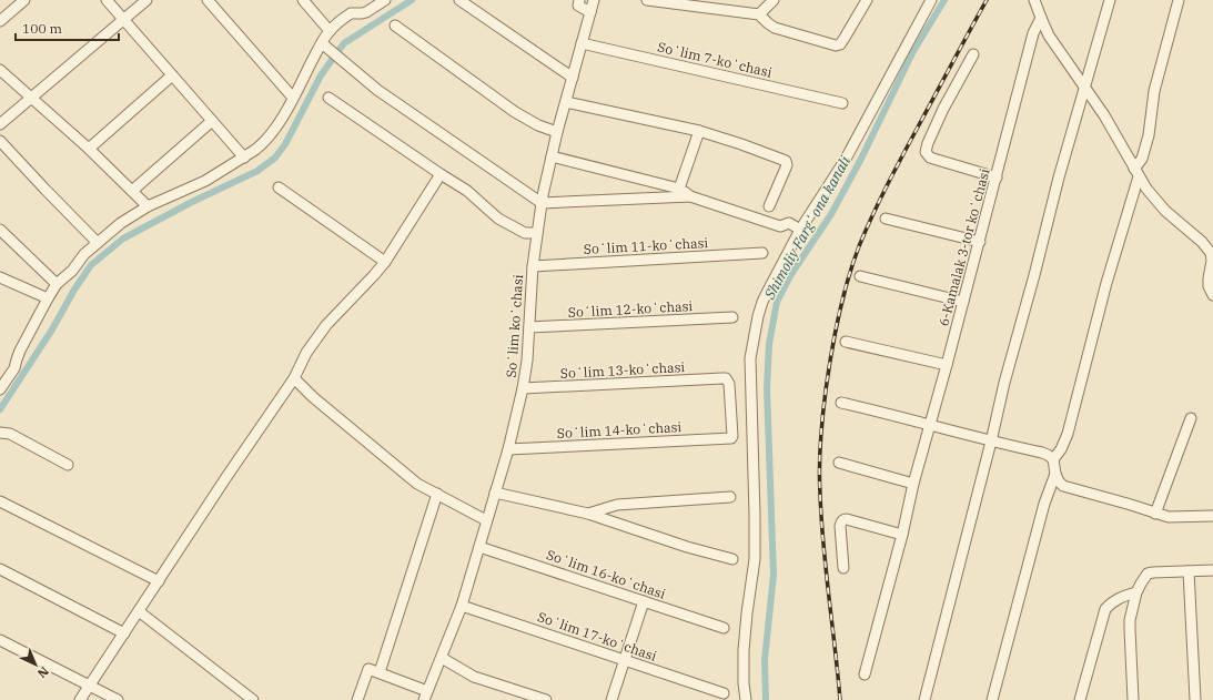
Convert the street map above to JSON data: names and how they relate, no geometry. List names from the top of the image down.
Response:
{
  "streets": {
    "street": [
      "Soʻlim 7-koʻchasi",
      "Soʻlim 11-koʻchasi",
      "6-Kamalak 3-tor koʻchasi",
      "Soʻlim 12-koʻchasi",
      "Soʻlim koʻchasi",
      "Soʻlim 13-koʻchasi",
      "Soʻlim 14-koʻchasi",
      "Soʻlim 16-koʻchasi",
      "Soʻlim 17-koʻchasi"
    ]
  },
  "crossings": [
    ["Soʻlim 7-koʻchasi", "Soʻlim koʻchasi"],
    ["Soʻlim 11-koʻchasi", "Soʻlim koʻchasi"],
    ["Soʻlim 12-koʻchasi", "Soʻlim koʻchasi"],
    ["Soʻlim koʻchasi", "Soʻlim 13-koʻchasi"],
    ["Soʻlim koʻchasi", "Soʻlim 14-koʻchasi"],
    ["Soʻlim koʻchasi", "Soʻlim 16-koʻchasi"],
    ["Soʻlim koʻchasi", "Soʻlim 17-koʻchasi"],
    ["Soʻlim 13-koʻchasi", "Soʻlim 14-koʻchasi"]
  ],
  "water": ["Shimoliy Fargʻona kanali"],
  "scale_bar": "100 m",
  "north": "bottom right"
}
